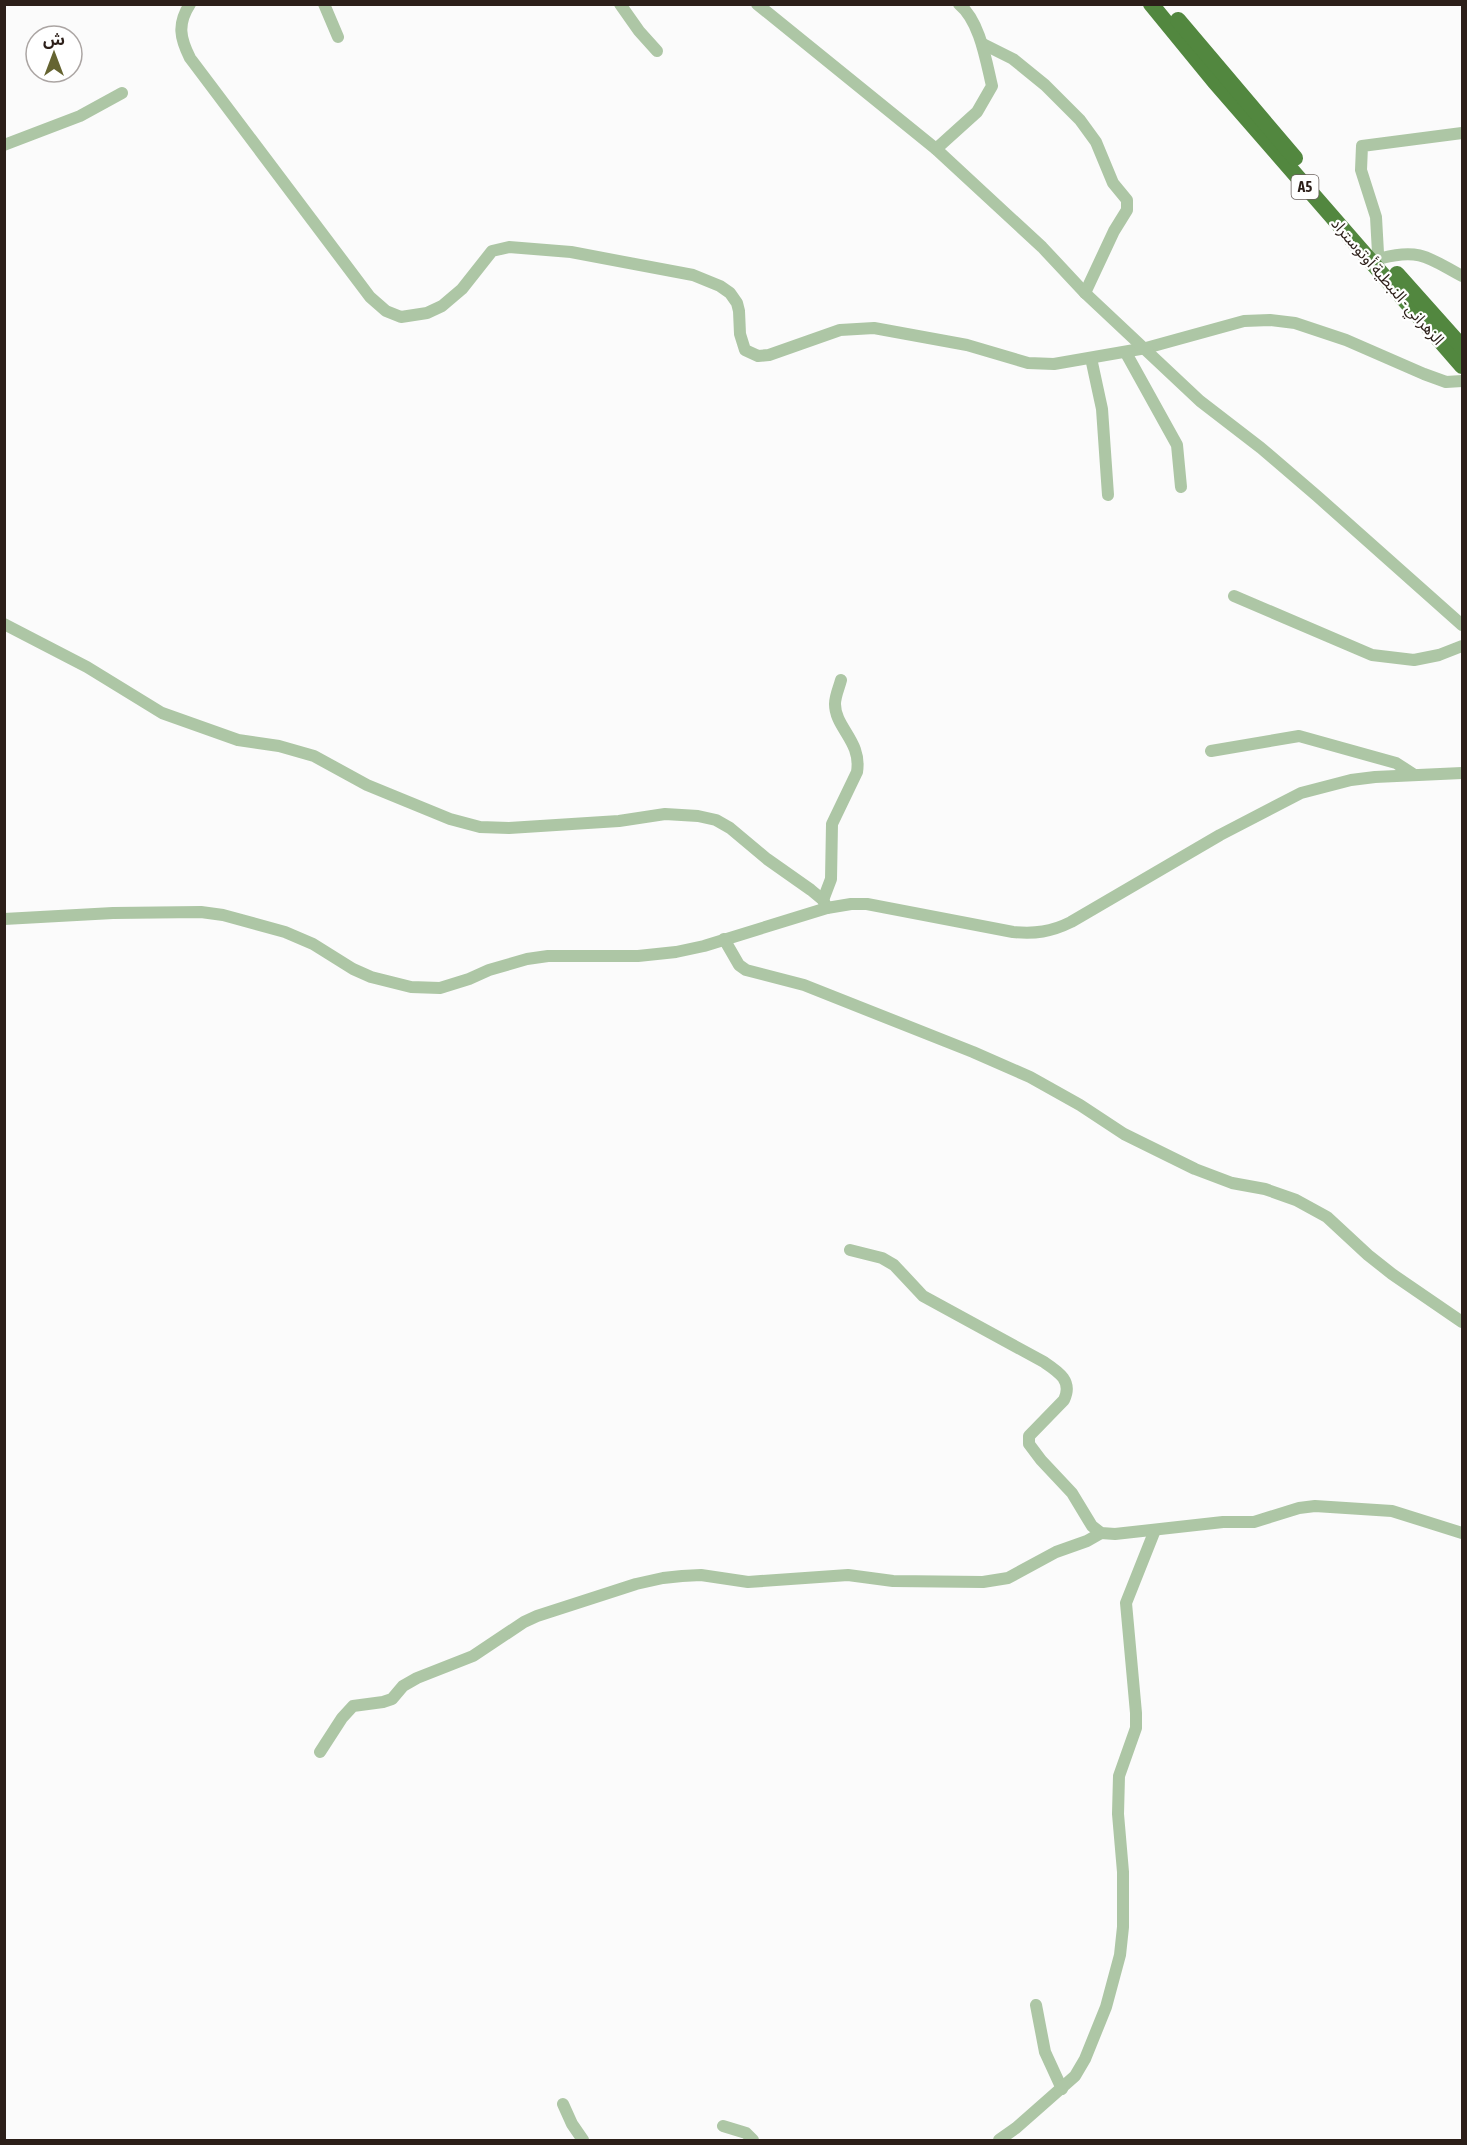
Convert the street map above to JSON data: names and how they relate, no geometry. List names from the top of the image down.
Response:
{
  "streets": {
    "highway": ["A5", "الزهراني - النبطية أوتوستراد"]
  },
  "north": "top"
}
